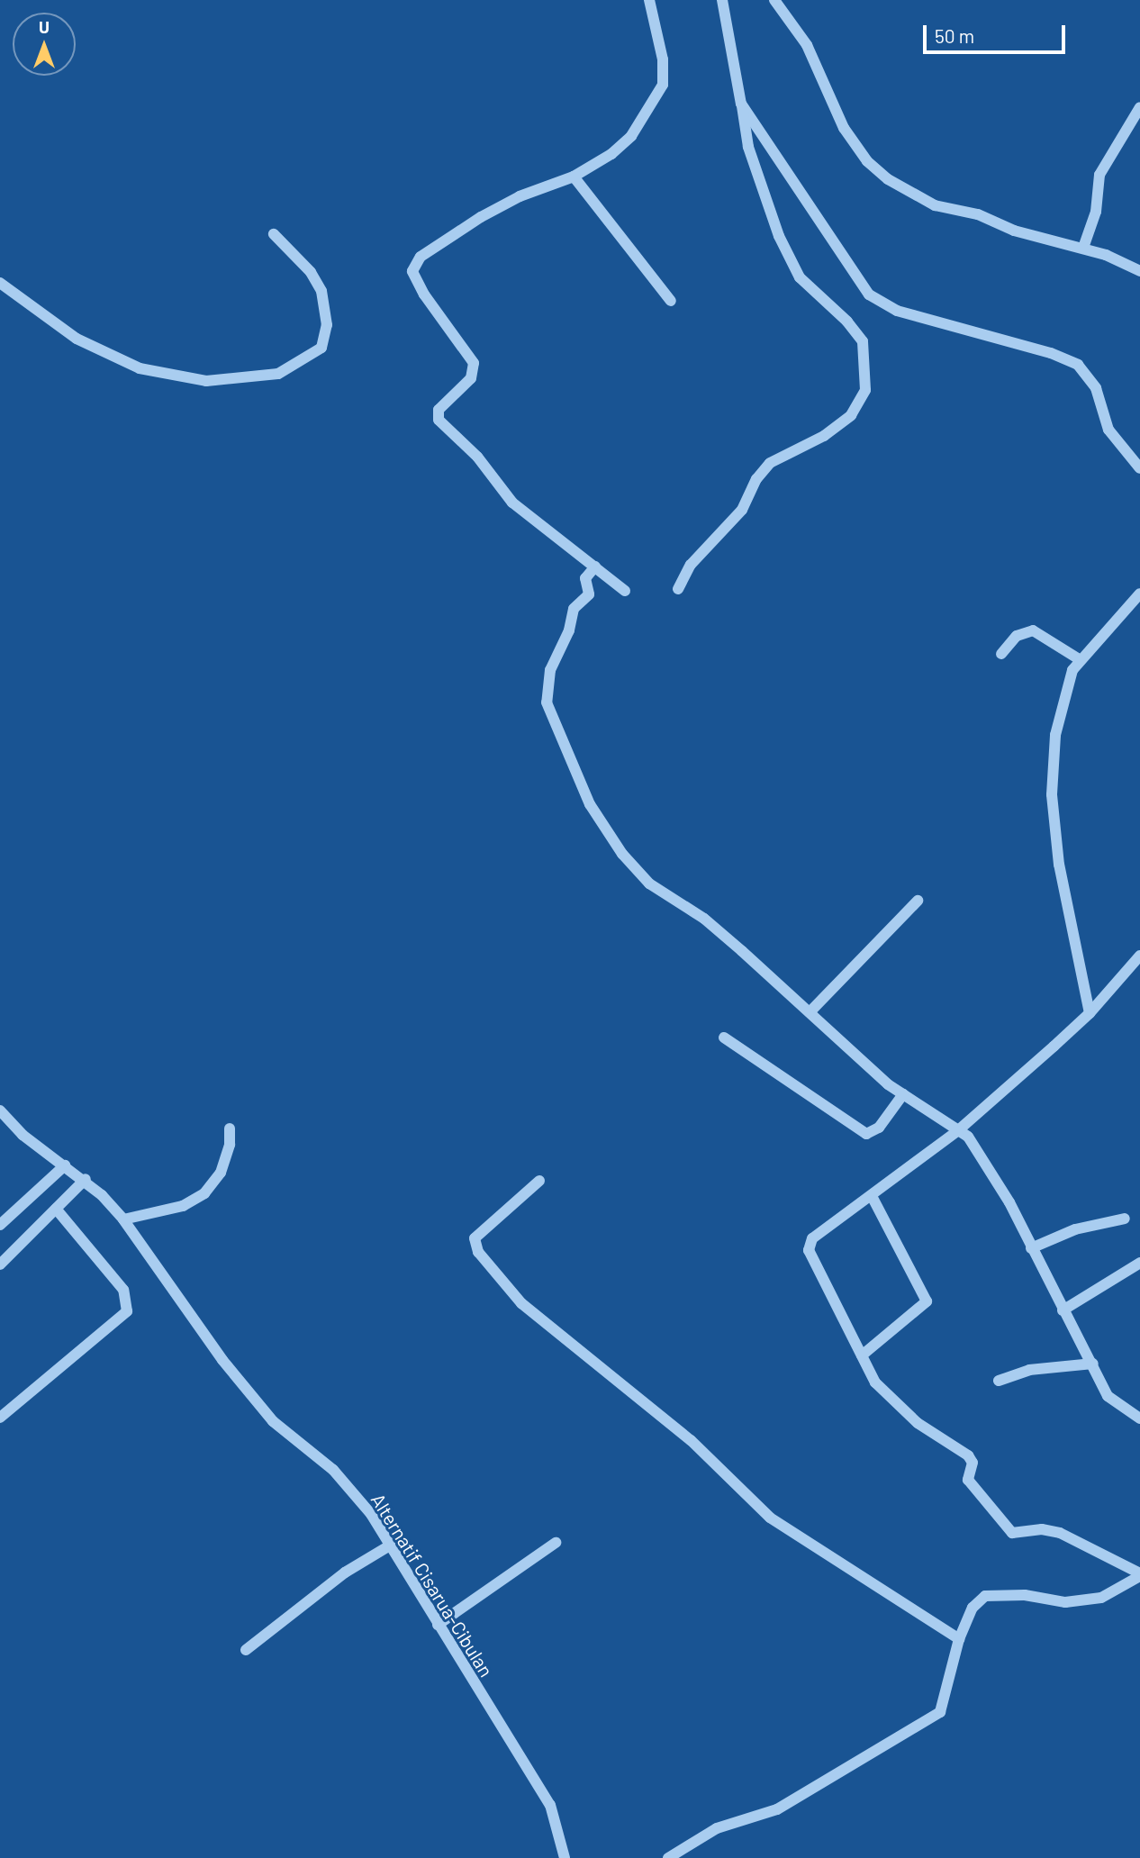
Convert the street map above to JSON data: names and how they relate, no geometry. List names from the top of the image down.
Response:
{
  "streets": {
    "street": ["Alternatif Cisarua-Cibulan"]
  },
  "scale_bar": "50 m",
  "north": "top"
}
